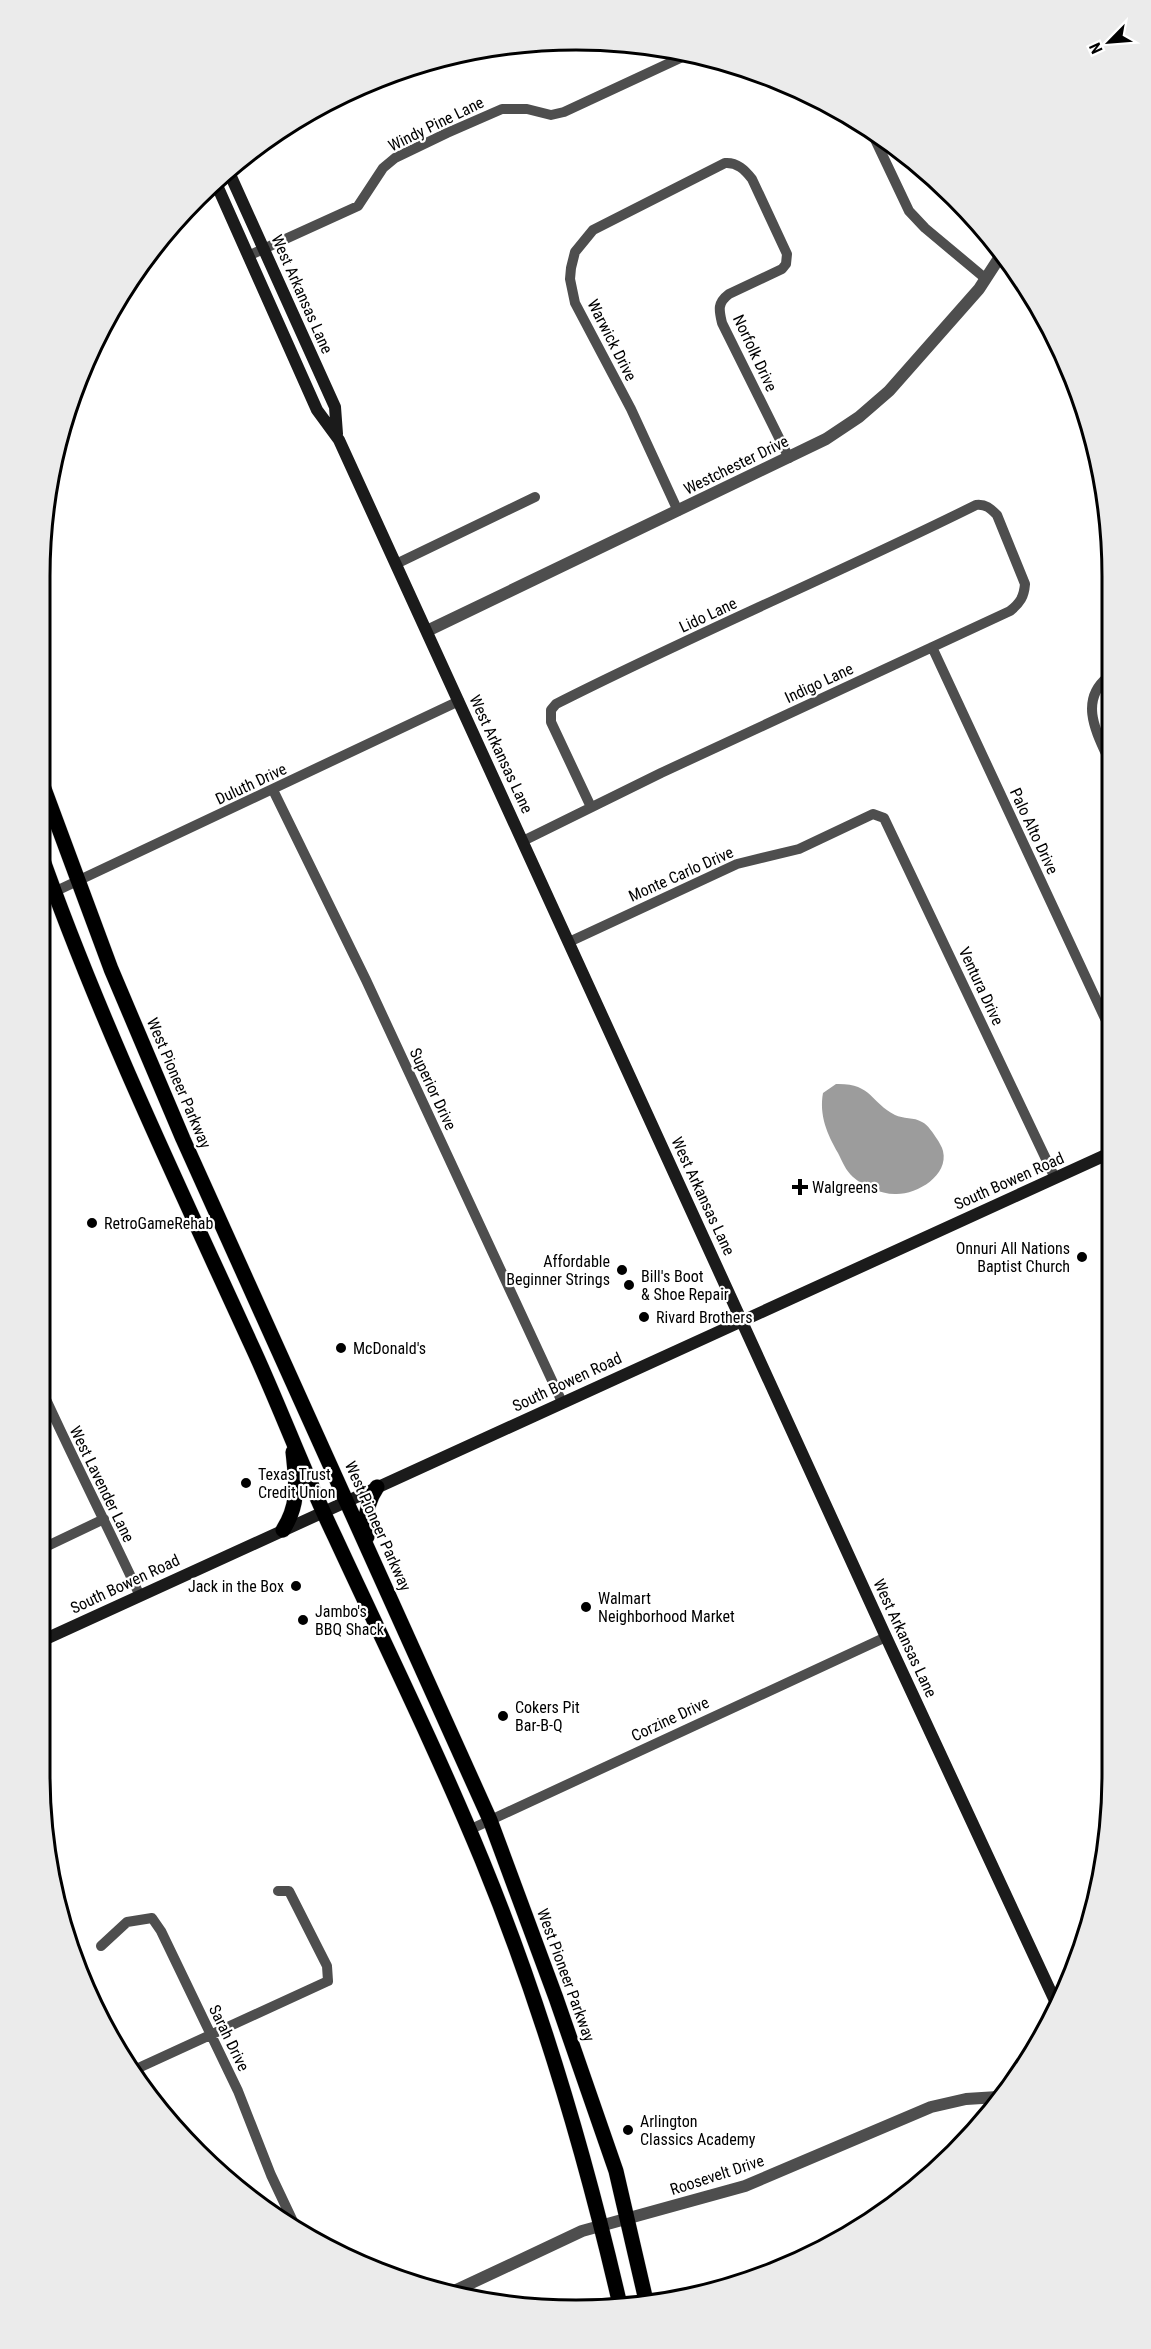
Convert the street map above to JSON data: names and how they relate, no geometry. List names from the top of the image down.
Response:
{
  "streets": {
    "main road": ["West Arkansas Lane", "West Pioneer Parkway", "South Bowen Road"],
    "street": [
      "Windy Pine Lane",
      "Warwick Drive",
      "Norfolk Drive",
      "Westchester Drive",
      "Lido Lane",
      "Indigo Lane",
      "Duluth Drive",
      "Palo Alto Drive",
      "Monte Carlo Drive",
      "Ventura Drive",
      "Superior Drive",
      "West Lavender Lane",
      "Corzine Drive",
      "Sarah Drive",
      "Roosevelt Drive"
    ]
  },
  "crossings": [
    ["Windy Pine Lane", "West Arkansas Lane"],
    ["West Arkansas Lane", "Westchester Drive"],
    ["West Arkansas Lane", "Indigo Lane"],
    ["West Arkansas Lane", "Duluth Drive"],
    ["West Arkansas Lane", "Monte Carlo Drive"],
    ["West Arkansas Lane", "South Bowen Road"],
    ["West Arkansas Lane", "Corzine Drive"],
    ["Warwick Drive", "Norfolk Drive"],
    ["Warwick Drive", "Westchester Drive"],
    ["Norfolk Drive", "Westchester Drive"],
    ["Lido Lane", "Indigo Lane"],
    ["Indigo Lane", "Palo Alto Drive"],
    ["Duluth Drive", "West Pioneer Parkway"],
    ["Duluth Drive", "Superior Drive"],
    ["Monte Carlo Drive", "Ventura Drive"],
    ["Ventura Drive", "South Bowen Road"],
    ["West Pioneer Parkway", "South Bowen Road"],
    ["West Pioneer Parkway", "Corzine Drive"],
    ["West Pioneer Parkway", "Roosevelt Drive"],
    ["Superior Drive", "South Bowen Road"],
    ["South Bowen Road", "West Lavender Lane"]
  ],
  "places": {
    "health": ["Walgreens"],
    "other": [
      "RetroGameRehab",
      "Onnuri All Nations Baptist Church",
      "Affordable Beginner Strings",
      "Bill's Boot & Shoe Repair",
      "Rivard Brothers",
      "McDonald's",
      "Texas Trust Credit Union",
      "Jack in the Box",
      "Walmart Neighborhood Market",
      "Jambo's BBQ Shack",
      "Cokers Pit Bar-B-Q",
      "Arlington Classics Academy"
    ]
  },
  "north": "bottom left"
}
